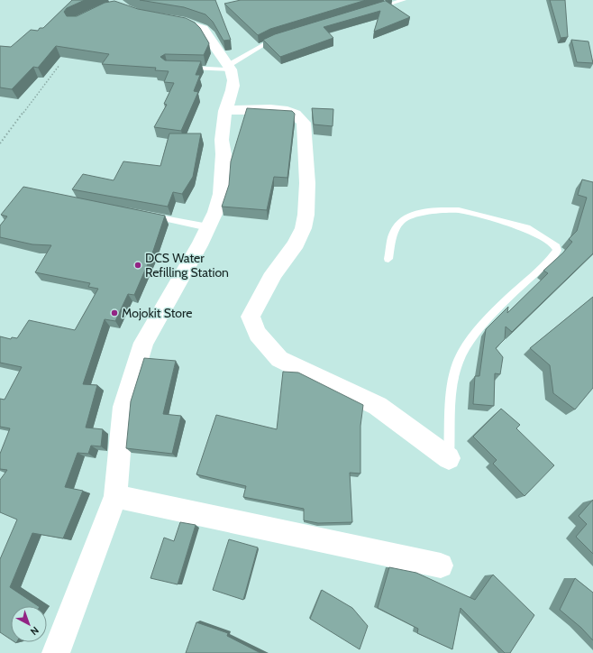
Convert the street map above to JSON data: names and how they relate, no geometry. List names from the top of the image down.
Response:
{
  "places": ["DCS Water Refilling Station", "Mojokit Store"],
  "north": "bottom right"
}
